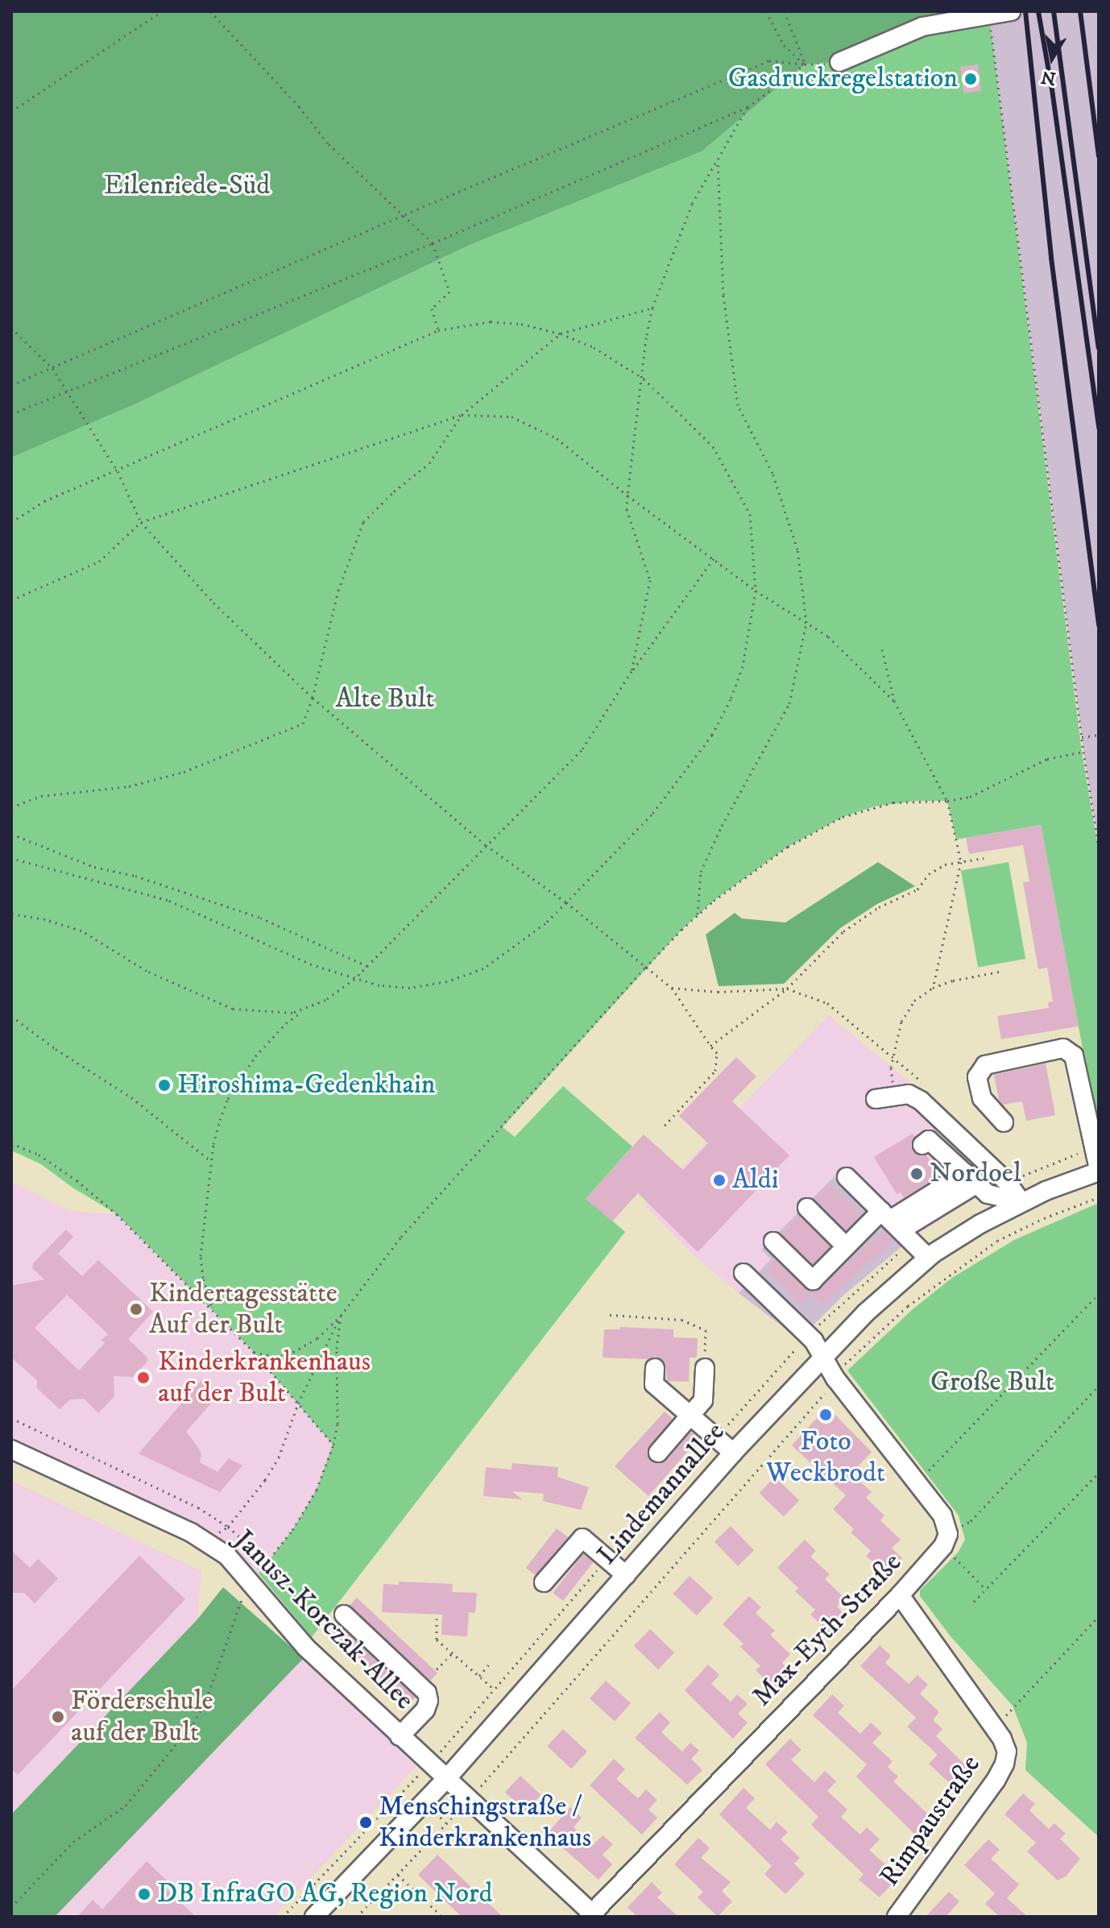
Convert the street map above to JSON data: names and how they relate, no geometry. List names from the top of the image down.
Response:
{
  "streets": {
    "street": [
      "Lindemannallee",
      "Janusz-Korczak-Allee",
      "Max-Eyth-Straße",
      "Rimpaustraße"
    ]
  },
  "crossings": [
    ["Lindemannallee", "Janusz-Korczak-Allee"],
    ["Janusz-Korczak-Allee", "Max-Eyth-Straße"],
    ["Max-Eyth-Straße", "Rimpaustraße"]
  ],
  "parks": ["Eilenriede-Süd", "Alte Bult", "Große Bult"],
  "places": [
    "Gasdruckregelstation",
    "Hiroshima-Gedenkhain",
    "Nordoel",
    "Aldi",
    "Kindertagesstätte Auf der Bult",
    "Kinderkrankenhaus auf der Bult",
    "Foto Weckbrodt",
    "Förderschule auf der Bult",
    "Menschingstraße / Kinderkrankenhaus",
    "DB InfraGO AG, Region Nord"
  ],
  "north": "bottom"
}
